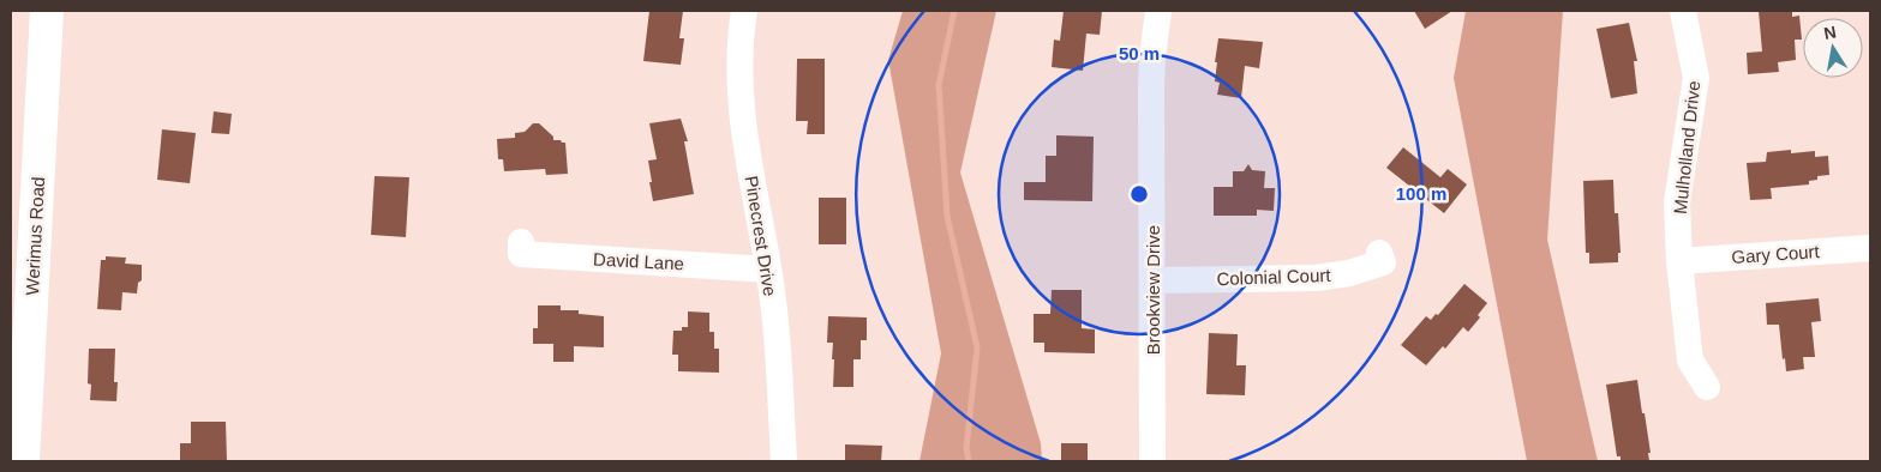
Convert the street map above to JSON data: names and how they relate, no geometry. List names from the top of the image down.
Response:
{
  "streets": {
    "main road": ["Werimus Road"],
    "street": [
      "Mulholland Drive",
      "Pinecrest Drive",
      "Gary Court",
      "David Lane",
      "Colonial Court",
      "Brookview Drive"
    ]
  },
  "crossings": [
    ["Mulholland Drive", "Gary Court"],
    ["Pinecrest Drive", "David Lane"],
    ["Colonial Court", "Brookview Drive"]
  ],
  "north": "top",
  "rings": ["50 m", "100 m"]
}
